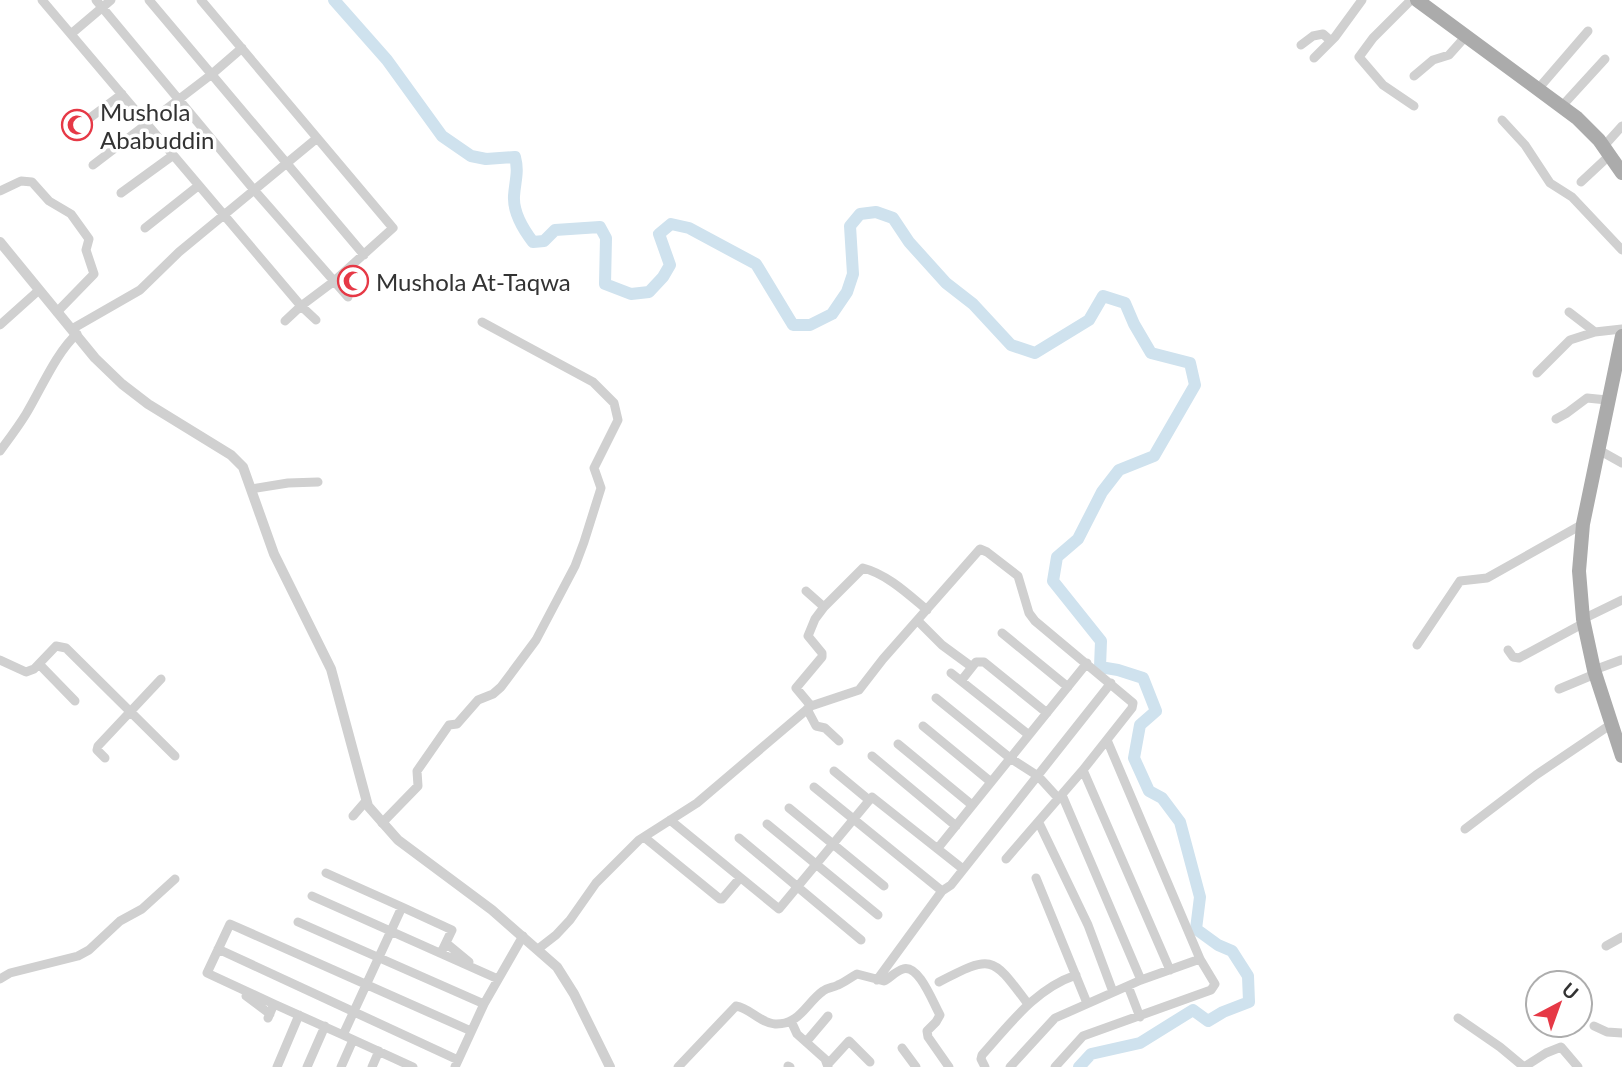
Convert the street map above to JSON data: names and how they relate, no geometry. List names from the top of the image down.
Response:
{
  "places": {
    "mosque": ["Mushola Ababuddin", "Mushola At-Taqwa"]
  },
  "north": "top right"
}
